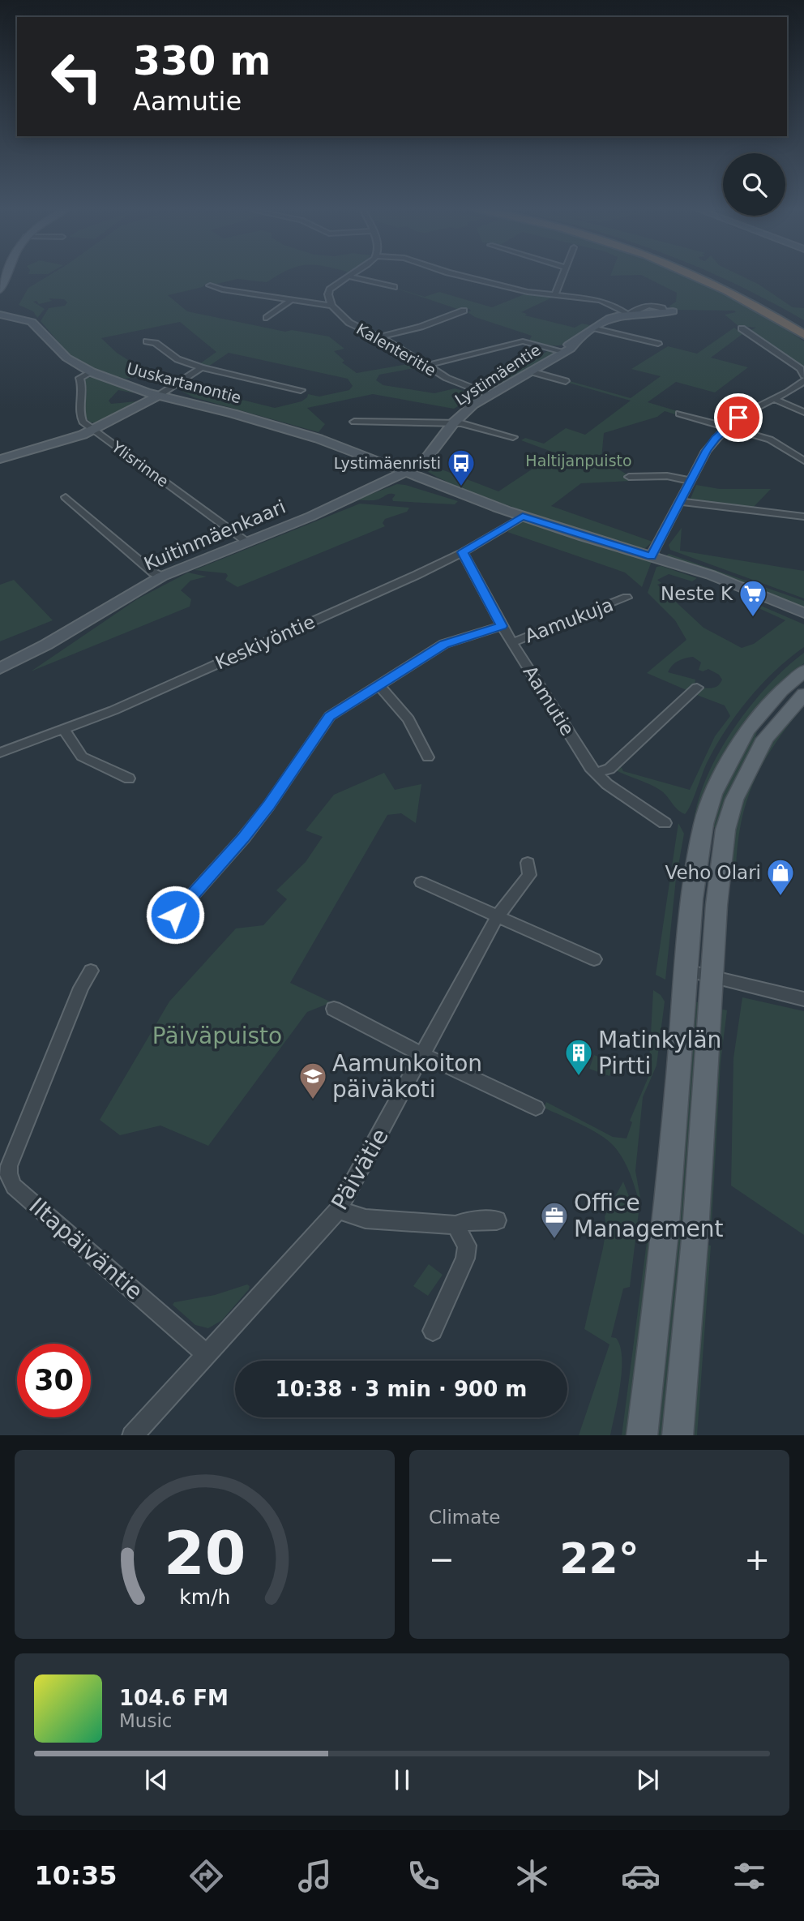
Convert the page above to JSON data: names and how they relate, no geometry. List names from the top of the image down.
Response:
{
  "streets": {
    "main road": ["Lystimäentie", "Uuskartanontie", "Kuitinmäenkaari"],
    "street": [
      "Kalenteritie",
      "Ylisrinne",
      "Aamukuja",
      "Keskiyöntie",
      "Aamutie",
      "Päivätie",
      "Iltapäiväntie"
    ]
  },
  "crossings": [
    ["Kalenteritie", "Lystimäentie"],
    ["Lystimäentie", "Uuskartanontie"],
    ["Lystimäentie", "Kuitinmäenkaari"],
    ["Uuskartanontie", "Ylisrinne"],
    ["Uuskartanontie", "Kuitinmäenkaari"],
    ["Uuskartanontie", "Keskiyöntie"],
    ["Ylisrinne", "Kuitinmäenkaari"],
    ["Aamukuja", "Aamutie"],
    ["Keskiyöntie", "Aamutie"],
    ["Päivätie", "Iltapäiväntie"]
  ],
  "parks": ["Haltijanpuisto", "Päiväpuisto"],
  "places": {
    "bus stop": ["Lystimäenristi"],
    "supermarket": ["Neste K"],
    "shop": ["Veho Olari"],
    "building": ["Matinkylän Pirtti"],
    "school or university": ["Aamunkoiton päiväkoti"],
    "office": ["Office Management"]
  },
  "page": {
    "turn": ["330 m", "Aamutie"],
    "limit": "30",
    "trip": "10:38 · 3 min · 900 m",
    "tile": "Climate",
    "heat": ["−", "22°", "+"],
    "song": ["104.6 FM", "Music"],
    "tabs": "10:35",
    "gauge": ["20", "km/h"]
  }
}
